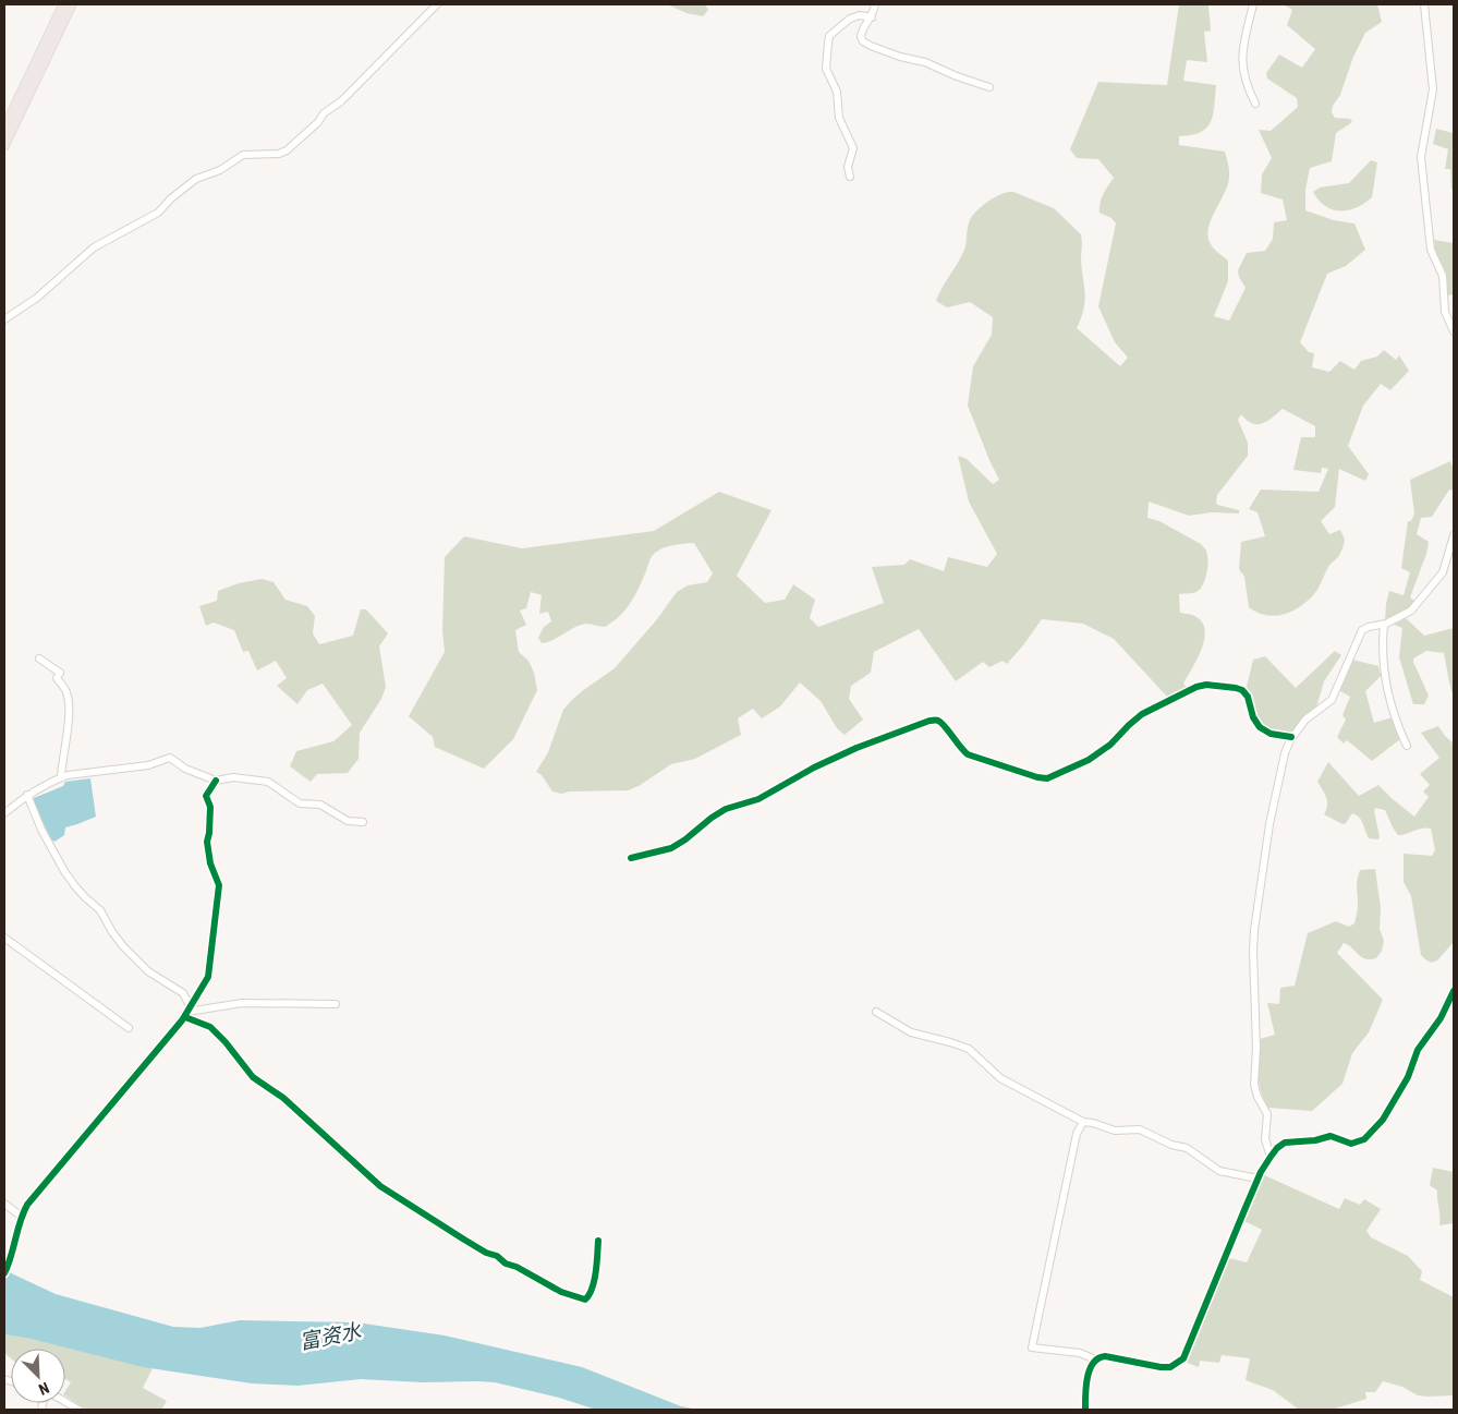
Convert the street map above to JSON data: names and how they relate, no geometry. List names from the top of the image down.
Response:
{
  "water": ["富资水"],
  "north": "bottom right"
}
